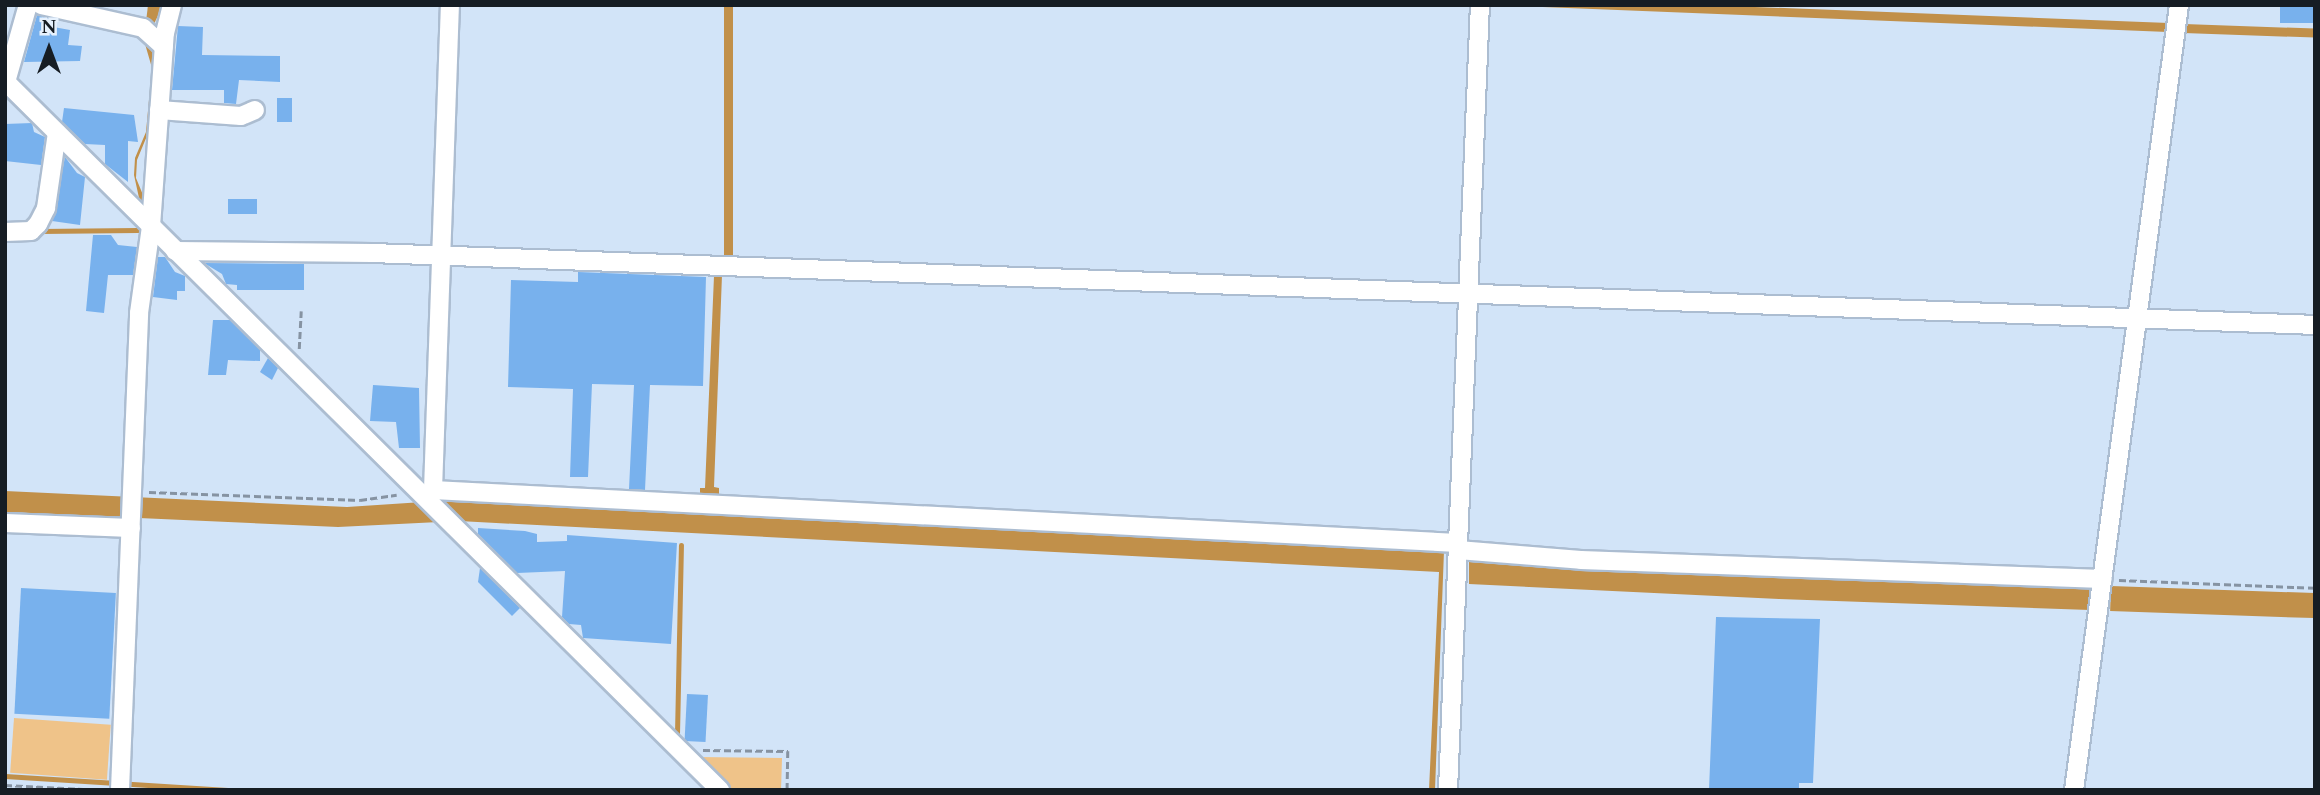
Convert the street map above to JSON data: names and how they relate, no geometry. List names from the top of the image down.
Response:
{
  "north": "top"
}
